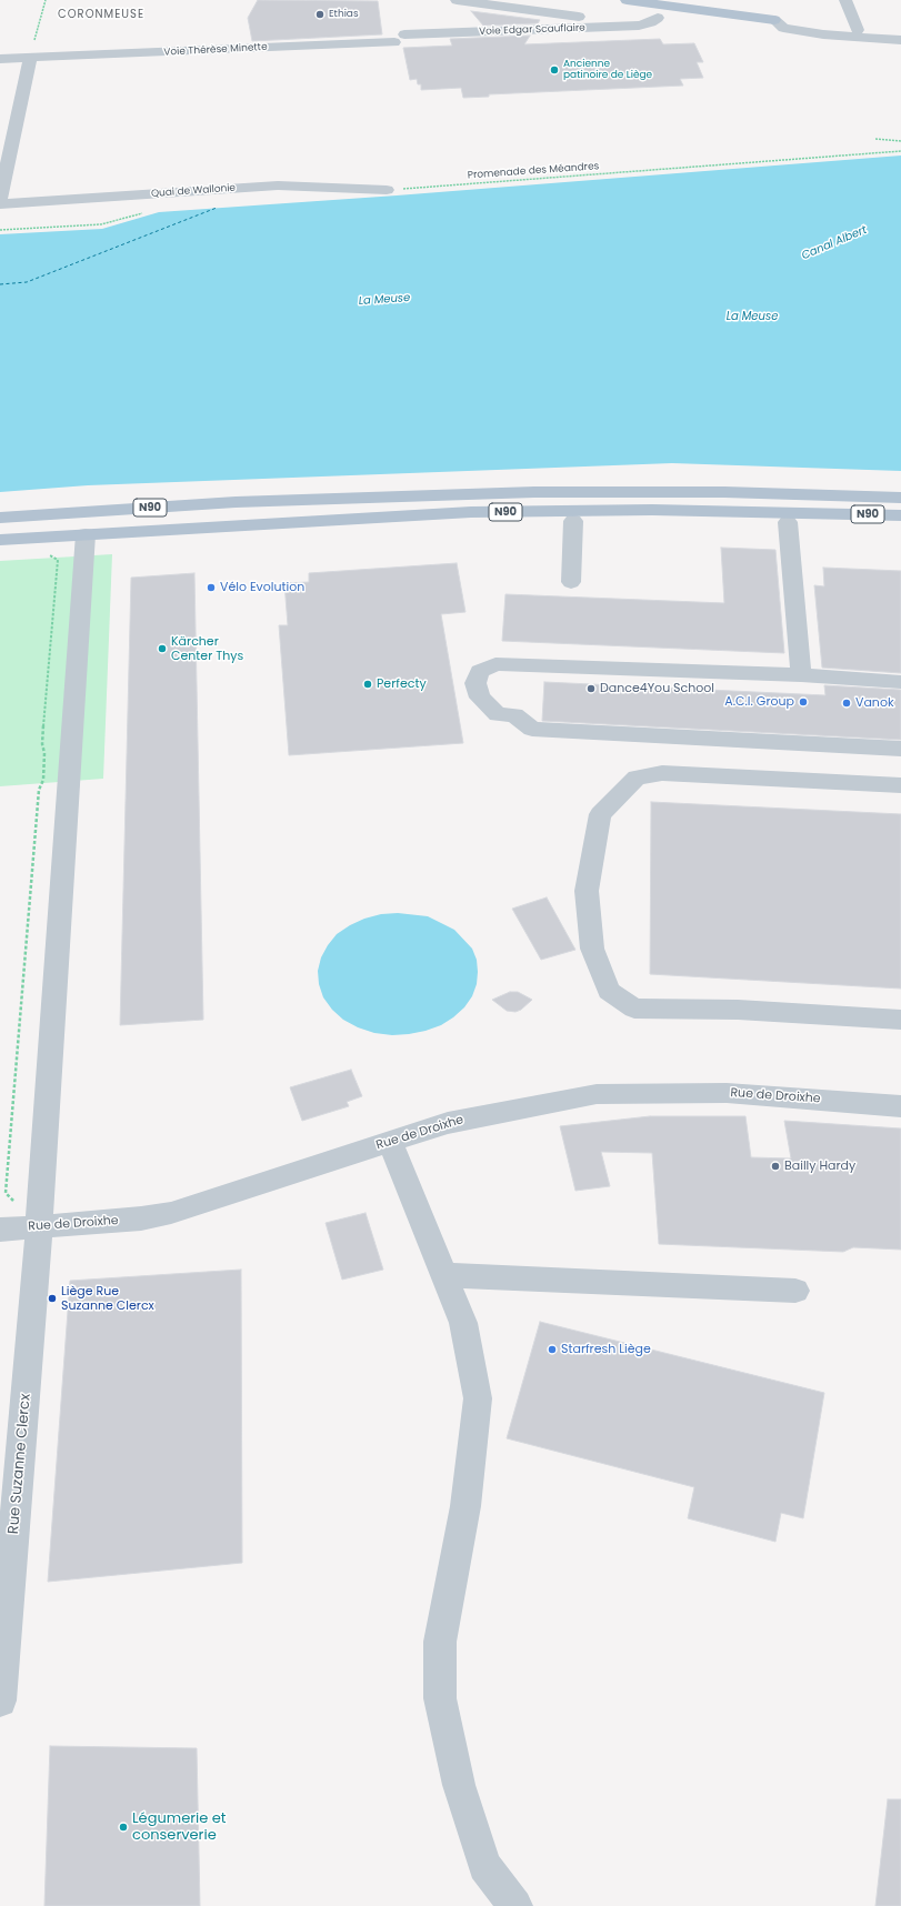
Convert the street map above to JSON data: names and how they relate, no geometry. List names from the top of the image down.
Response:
{
  "streets": {
    "main road": ["N90"],
    "street": [
      "Voie Edgar Scauflaire",
      "Voie Thérèse Minette",
      "Quai de Wallonie",
      "Rue de Droixhe",
      "Rue Suzanne Clercx"
    ],
    "path": ["Promenade des Méandres"]
  },
  "crossings": [
    ["Voie Edgar Scauflaire", "Voie Thérèse Minette"],
    ["Promenade des Méandres", "Quai de Wallonie"],
    ["N90", "Rue Suzanne Clercx"],
    ["Rue de Droixhe", "Rue Suzanne Clercx"]
  ],
  "districts": ["CORONMEUSE"],
  "water": ["Canal Albert", "La Meuse"],
  "places": [
    "Ethias",
    "Ancienne patinoire de Liège",
    "Vélo Evolution",
    "Kärcher Center Thys",
    "Perfecty",
    "Dance4You School",
    "A.C.I. Group",
    "Vanok",
    "Bailly Hardy",
    "Liège Rue Suzanne Clercx",
    "Starfresh Liège",
    "Légumerie et conserverie"
  ]
}
